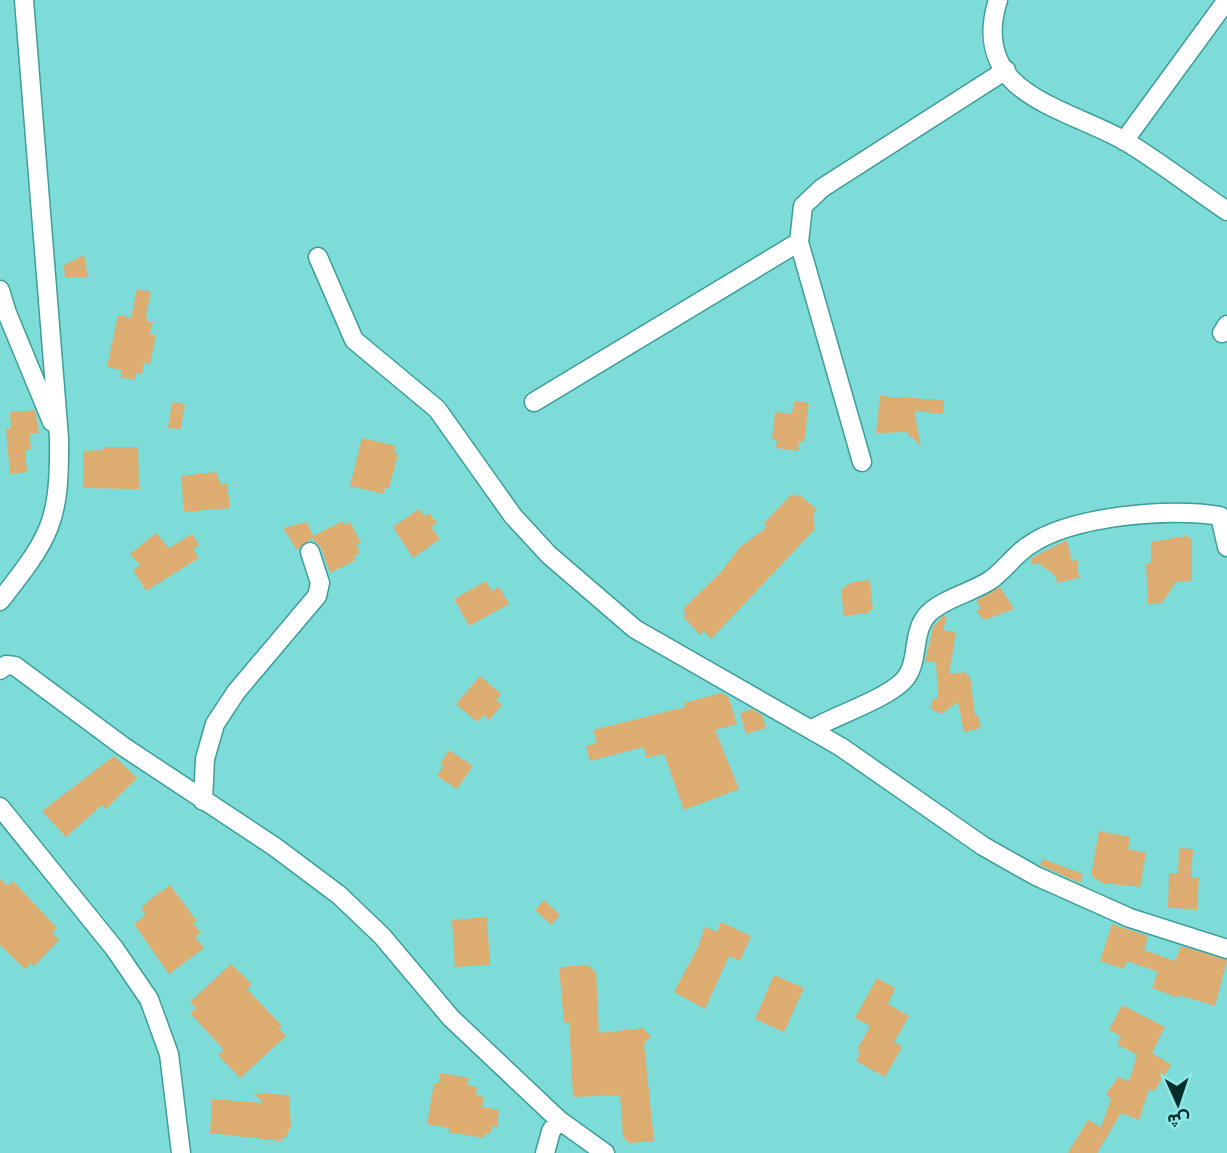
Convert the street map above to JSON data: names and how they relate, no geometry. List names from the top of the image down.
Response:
{
  "north": "bottom"
}
